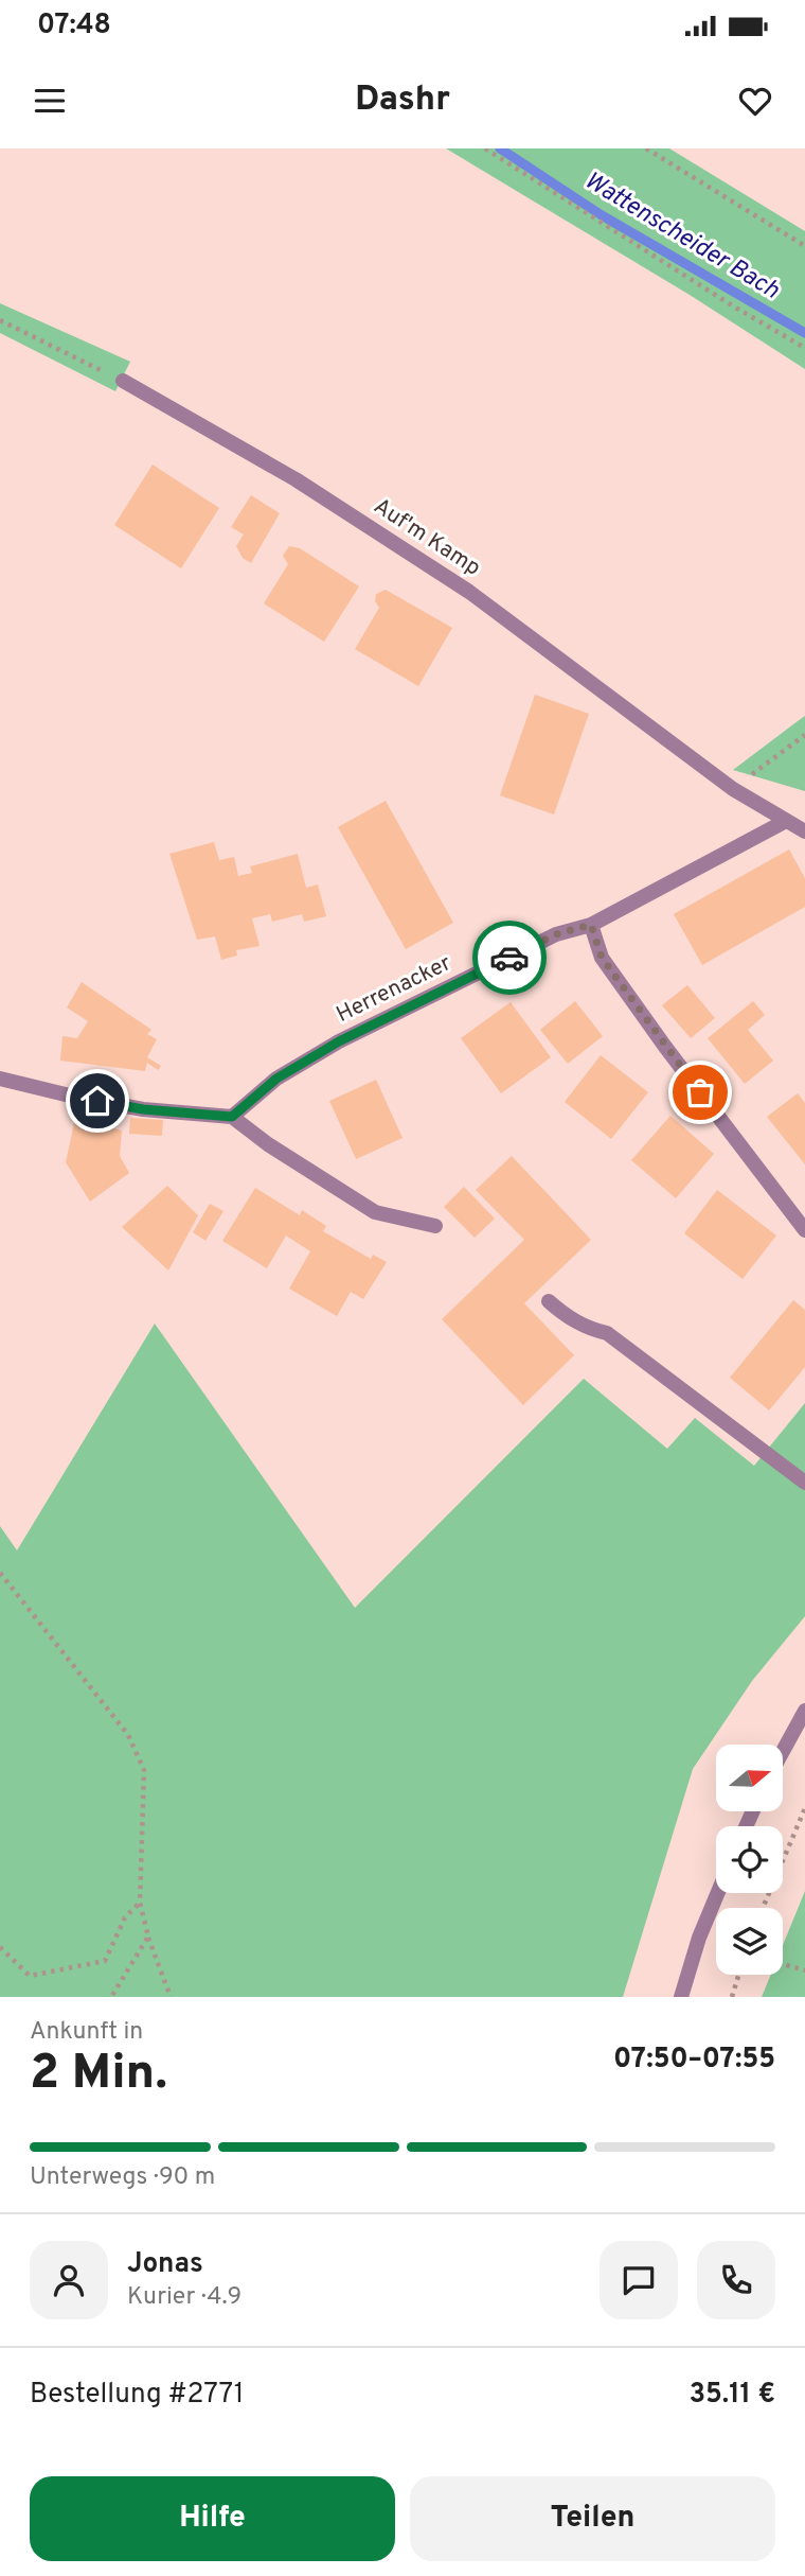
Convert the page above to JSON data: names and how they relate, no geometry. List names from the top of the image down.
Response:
{
  "streets": {
    "street": ["Auf'm Kamp", "Herrenacker"]
  },
  "crossings": [
    ["Auf'm Kamp", "Herrenacker"]
  ],
  "water": ["Wattenscheider Bach"],
  "north": "right",
  "page": {
    "status": "07:48",
    "header": "Dashr",
    "heading": ["2 Min.", "Ankunft in", "07:50–07:55"],
    "panel": [
      "Jonas",
      "Kurier · 4.9",
      "Bestellung #2771",
      "35.11 €"
    ],
    "bar": "Unterwegs · 90 m",
    "buttons": ["Hilfe", "Teilen"]
  }
}
